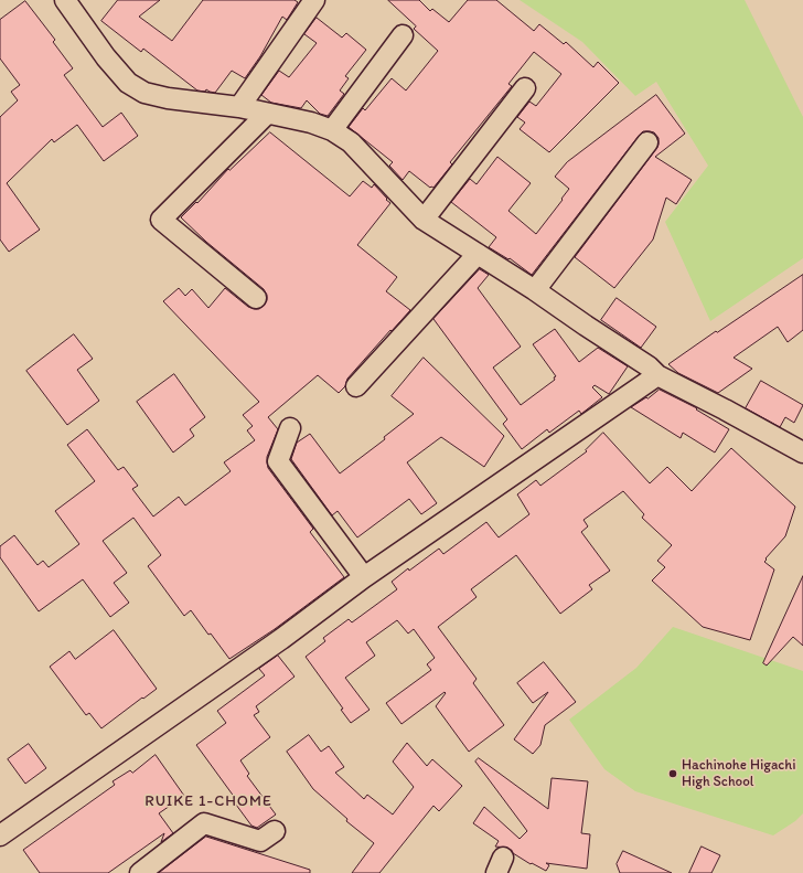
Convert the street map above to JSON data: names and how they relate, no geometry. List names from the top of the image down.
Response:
{
  "districts": ["RUIKE 1-CHOME"],
  "places": ["Hachinohe Higachi High School"]
}
